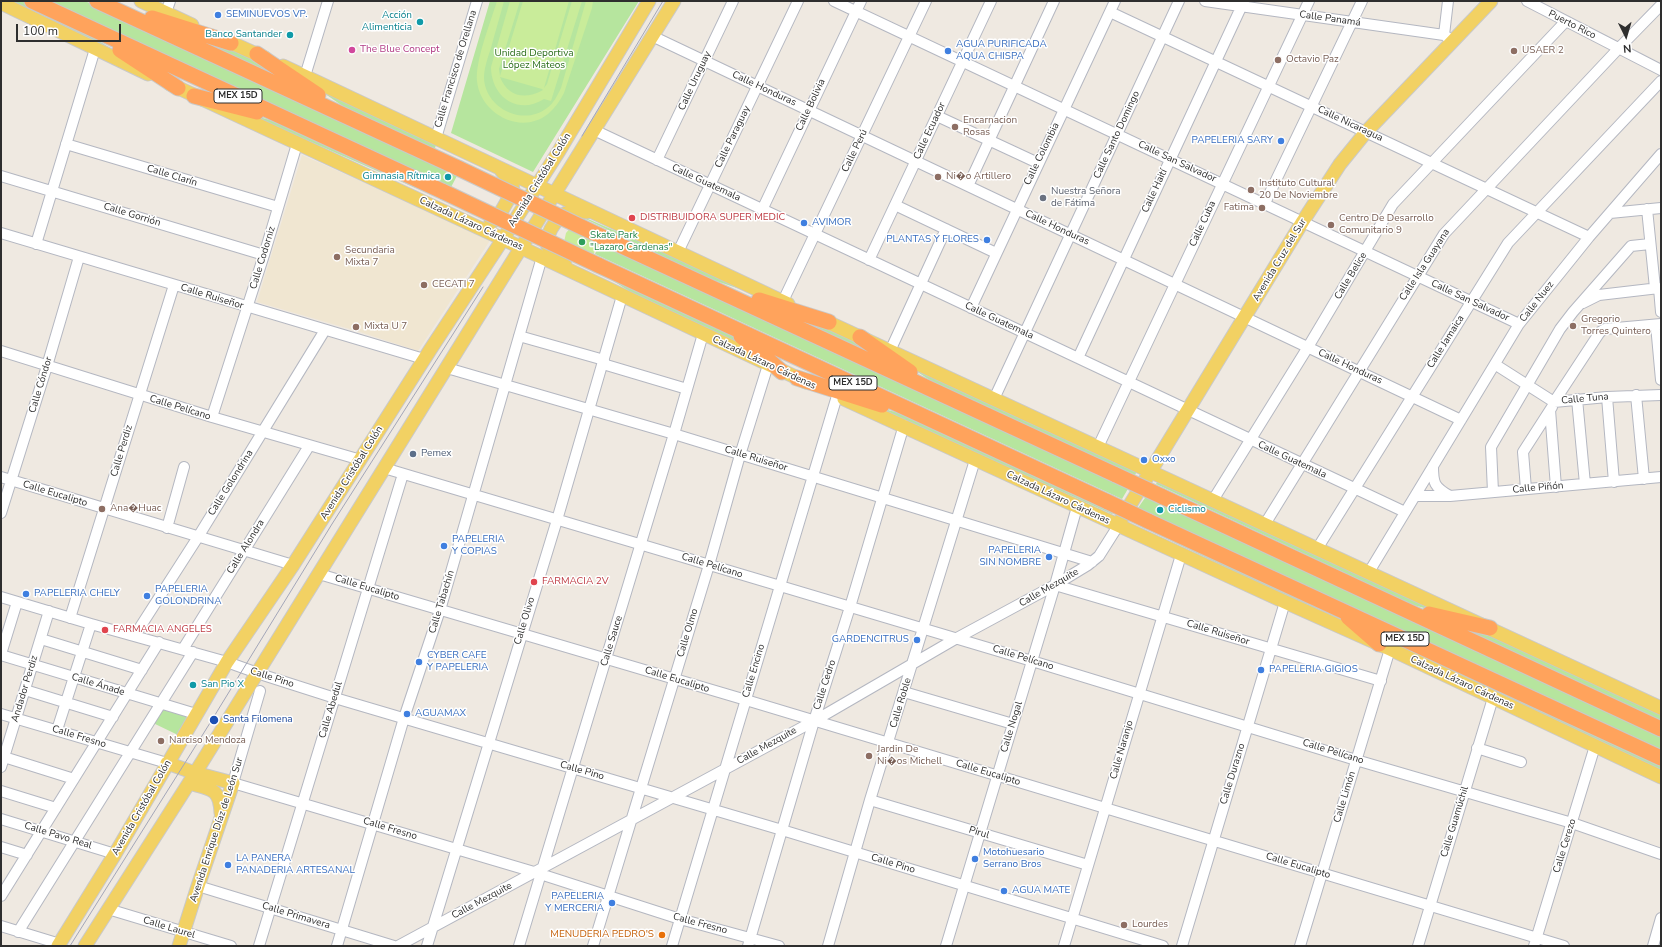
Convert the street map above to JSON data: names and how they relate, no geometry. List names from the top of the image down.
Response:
{
  "streets": {
    "highway": ["MEX 15D", "Calzada Lázaro Cárdenas"],
    "main road": [
      "Avenida Cristóbal Colón",
      "Avenida Cruz del Sur",
      "Calle Fresno",
      "Avenida Enrique Díaz de León Sur"
    ],
    "street": [
      "Calle Panamá",
      "Puerto Rico",
      "Calle Francisco de Orellana",
      "Calle Uruguay",
      "Calle Honduras",
      "Calle Bolivia",
      "Calle Nicaragua",
      "Calle Ecuador",
      "Calle Santo Domingo",
      "Calle Paraguay",
      "Calle Perú",
      "Calle Colombia",
      "Calle San Salvador",
      "Calle Clarín",
      "Calle Guatemala",
      "Calle Haití",
      "Calle Gorrión",
      "Calle Cuba",
      "Calle Codorniz",
      "Calle Isla Guayana",
      "Calle Belice",
      "Calle Ruiseñor",
      "Calle Nuez",
      "Calle Jamaica",
      "Calle Cóndor",
      "Calle Tuna",
      "Calle Pelícano",
      "Calle Perdiz",
      "Calle Golondrina",
      "Calle Piñón",
      "Calle Eucalipto",
      "Calle Alondra",
      "Calle Mezquite",
      "Calle Tabachín",
      "Calle Olivo",
      "Calle Olmo",
      "Calle Sauce",
      "Calle Encino",
      "Calle Pino",
      "Calle Ánade",
      "Calle Cedro",
      "Andador Perdiz",
      "Calle Roble",
      "Calle Abedul",
      "Calle Nogal",
      "Calle Naranjo",
      "Calle Durazno",
      "Calle Limón",
      "Calle Guamúchil",
      "Pirul",
      "Calle Pavo Real",
      "Calle Cerezo",
      "Calle Primavera",
      "Calle Laurel"
    ]
  },
  "crossings": [
    ["Calle Panamá", "Calle Haití"],
    ["Calle Panamá", "Calle Cuba"],
    ["Calle Panamá", "Avenida Cruz del Sur"],
    ["Puerto Rico", "Calle Isla Guayana"],
    ["Puerto Rico", "Calle Belice"],
    ["Calle Uruguay", "Calle Honduras"],
    ["Calle Uruguay", "Calle Guatemala"],
    ["Calle Honduras", "Calle Bolivia"],
    ["Calle Honduras", "Calle Ecuador"],
    ["Calle Honduras", "Calle Santo Domingo"],
    ["Calle Honduras", "Calle Paraguay"],
    ["Calle Honduras", "Calle Perú"],
    ["Calle Honduras", "Calle Colombia"],
    ["Calle Honduras", "Avenida Cristóbal Colón"],
    ["Calle Honduras", "Calle Haití"],
    ["Calle Honduras", "Calle Cuba"],
    ["Calle Honduras", "Avenida Cruz del Sur"],
    ["Calle Honduras", "Calle Isla Guayana"],
    ["Calle Honduras", "Calle Belice"],
    ["Calle Honduras", "Calle Nuez"],
    ["Calle Honduras", "Calle Jamaica"],
    ["Calle Bolivia", "Calle San Salvador"],
    ["Calle Bolivia", "Calle Guatemala"],
    ["Calle Nicaragua", "Calle Santo Domingo"],
    ["Calle Nicaragua", "Calle Colombia"],
    ["Calle Nicaragua", "Calle Haití"],
    ["Calle Nicaragua", "Calle Cuba"],
    ["Calle Nicaragua", "Avenida Cruz del Sur"],
    ["Calle Nicaragua", "Calle Isla Guayana"],
    ["Calle Nicaragua", "Calle Belice"],
    ["Calle Nicaragua", "Calle Nuez"],
    ["Calle Nicaragua", "Calle Jamaica"],
    ["Calle Ecuador", "Calle San Salvador"],
    ["Calle Ecuador", "Calle Guatemala"],
    ["Calle Santo Domingo", "Calle San Salvador"],
    ["Calle Santo Domingo", "Calle Guatemala"],
    ["Calle Paraguay", "Calle Guatemala"],
    ["Calle Perú", "Calle San Salvador"],
    ["Calle Perú", "Calle Guatemala"],
    ["Calle Colombia", "Calle San Salvador"],
    ["Calle Colombia", "Calle Guatemala"],
    ["Calle San Salvador", "Calle Haití"],
    ["Calle San Salvador", "Calle Cuba"],
    ["Calle San Salvador", "Avenida Cruz del Sur"],
    ["Calle San Salvador", "Calle Isla Guayana"],
    ["Calle San Salvador", "Calle Belice"],
    ["Calle San Salvador", "Calle Nuez"],
    ["Calle San Salvador", "Calle Jamaica"],
    ["Calle Clarín", "Calle Codorniz"],
    ["Avenida Cristóbal Colón", "Calle Guatemala"],
    ["Avenida Cristóbal Colón", "Calzada Lázaro Cárdenas"],
    ["Avenida Cristóbal Colón", "Calle Ruiseñor"],
    ["Avenida Cristóbal Colón", "Calle Pelícano"],
    ["Avenida Cristóbal Colón", "Calle Eucalipto"],
    ["Avenida Cristóbal Colón", "Calle Pino"],
    ["Avenida Cristóbal Colón", "Calle Ánade"],
    ["Avenida Cristóbal Colón", "Calle Fresno"],
    ["Avenida Cristóbal Colón", "Calle Pavo Real"],
    ["Avenida Cristóbal Colón", "Calle Laurel"],
    ["Calle Guatemala", "Calle Haití"],
    ["Calle Guatemala", "Calle Cuba"],
    ["Calle Guatemala", "Avenida Cruz del Sur"],
    ["Calle Guatemala", "Calle Isla Guayana"],
    ["Calle Guatemala", "Calle Belice"],
    ["Calle Guatemala", "Calle Nuez"],
    ["Calle Guatemala", "Calle Jamaica"],
    ["Calle Gorrión", "Calle Codorniz"],
    ["Calzada Lázaro Cárdenas", "Calle Codorniz"],
    ["Calzada Lázaro Cárdenas", "Avenida Cruz del Sur"],
    ["Calzada Lázaro Cárdenas", "Calle Mezquite"],
    ["Calzada Lázaro Cárdenas", "Calle Tabachín"],
    ["Calzada Lázaro Cárdenas", "Calle Olivo"],
    ["Calzada Lázaro Cárdenas", "Calle Olmo"],
    ["Calzada Lázaro Cárdenas", "Calle Sauce"],
    ["Calzada Lázaro Cárdenas", "Calle Encino"],
    ["Calzada Lázaro Cárdenas", "Calle Cedro"],
    ["Calzada Lázaro Cárdenas", "Calle Roble"],
    ["Calzada Lázaro Cárdenas", "Calle Nogal"],
    ["Calzada Lázaro Cárdenas", "Calle Naranjo"],
    ["Calzada Lázaro Cárdenas", "Calle Durazno"],
    ["Calzada Lázaro Cárdenas", "Calle Limón"],
    ["Calzada Lázaro Cárdenas", "Calle Guamúchil"],
    ["Calzada Lázaro Cárdenas", "Calle Cerezo"],
    ["Calle Codorniz", "Calle Ruiseñor"],
    ["Calle Codorniz", "Calle Pelícano"],
    ["Avenida Cruz del Sur", "Calle Mezquite"],
    ["Calle Ruiseñor", "Calle Cóndor"],
    ["Calle Ruiseñor", "Calle Perdiz"],
    ["Calle Ruiseñor", "Calle Golondrina"],
    ["Calle Ruiseñor", "Calle Mezquite"],
    ["Calle Ruiseñor", "Calle Tabachín"],
    ["Calle Ruiseñor", "Calle Olivo"],
    ["Calle Ruiseñor", "Calle Olmo"],
    ["Calle Ruiseñor", "Calle Sauce"],
    ["Calle Ruiseñor", "Calle Encino"],
    ["Calle Ruiseñor", "Calle Cedro"],
    ["Calle Ruiseñor", "Calle Roble"],
    ["Calle Ruiseñor", "Calle Nogal"],
    ["Calle Ruiseñor", "Calle Naranjo"],
    ["Calle Ruiseñor", "Calle Durazno"],
    ["Calle Ruiseñor", "Calle Limón"],
    ["Calle Nuez", "Calle Tuna"],
    ["Calle Nuez", "Calle Piñón"],
    ["Calle Cóndor", "Calle Pelícano"],
    ["Calle Cóndor", "Calle Eucalipto"],
    ["Calle Pelícano", "Calle Perdiz"],
    ["Calle Pelícano", "Calle Golondrina"],
    ["Calle Pelícano", "Calle Alondra"],
    ["Calle Pelícano", "Calle Mezquite"],
    ["Calle Pelícano", "Calle Tabachín"],
    ["Calle Pelícano", "Calle Olivo"],
    ["Calle Pelícano", "Calle Olmo"],
    ["Calle Pelícano", "Calle Sauce"],
    ["Calle Pelícano", "Calle Encino"],
    ["Calle Pelícano", "Calle Cedro"],
    ["Calle Pelícano", "Calle Roble"],
    ["Calle Pelícano", "Calle Abedul"],
    ["Calle Pelícano", "Calle Nogal"],
    ["Calle Pelícano", "Calle Naranjo"],
    ["Calle Pelícano", "Calle Durazno"],
    ["Calle Pelícano", "Calle Limón"],
    ["Calle Pelícano", "Calle Guamúchil"],
    ["Calle Pelícano", "Calle Cerezo"],
    ["Calle Perdiz", "Calle Eucalipto"],
    ["Calle Perdiz", "Calle Pino"],
    ["Calle Golondrina", "Calle Eucalipto"],
    ["Calle Golondrina", "Calle Pino"],
    ["Calle Eucalipto", "Calle Alondra"],
    ["Calle Eucalipto", "Calle Mezquite"],
    ["Calle Eucalipto", "Calle Tabachín"],
    ["Calle Eucalipto", "Calle Olivo"],
    ["Calle Eucalipto", "Calle Olmo"],
    ["Calle Eucalipto", "Calle Sauce"],
    ["Calle Eucalipto", "Calle Encino"],
    ["Calle Eucalipto", "Calle Cedro"],
    ["Calle Eucalipto", "Calle Roble"],
    ["Calle Eucalipto", "Calle Abedul"],
    ["Calle Eucalipto", "Calle Nogal"],
    ["Calle Eucalipto", "Calle Naranjo"],
    ["Calle Eucalipto", "Calle Durazno"],
    ["Calle Eucalipto", "Calle Limón"],
    ["Calle Eucalipto", "Calle Guamúchil"],
    ["Calle Eucalipto", "Calle Cerezo"],
    ["Calle Alondra", "Calle Pino"],
    ["Calle Mezquite", "Calle Olivo"],
    ["Calle Mezquite", "Calle Olmo"],
    ["Calle Mezquite", "Calle Sauce"],
    ["Calle Mezquite", "Calle Encino"],
    ["Calle Mezquite", "Calle Pino"],
    ["Calle Mezquite", "Calle Cedro"],
    ["Calle Mezquite", "Calle Roble"],
    ["Calle Mezquite", "Calle Nogal"],
    ["Calle Mezquite", "Calle Fresno"],
    ["Calle Tabachín", "Calle Pino"],
    ["Calle Tabachín", "Calle Fresno"],
    ["Calle Tabachín", "Calle Primavera"],
    ["Calle Olivo", "Calle Pino"],
    ["Calle Olivo", "Calle Fresno"],
    ["Calle Olmo", "Calle Pino"],
    ["Calle Olmo", "Calle Fresno"],
    ["Calle Sauce", "Calle Pino"],
    ["Calle Sauce", "Calle Fresno"],
    ["Calle Encino", "Calle Pino"],
    ["Calle Encino", "Calle Fresno"],
    ["Calle Pino", "Calle Cedro"],
    ["Calle Pino", "Andador Perdiz"],
    ["Calle Pino", "Calle Roble"],
    ["Calle Pino", "Calle Abedul"],
    ["Calle Pino", "Calle Nogal"],
    ["Calle Pino", "Calle Naranjo"],
    ["Calle Ánade", "Andador Perdiz"],
    ["Calle Cedro", "Calle Fresno"],
    ["Andador Perdiz", "Calle Fresno"],
    ["Calle Roble", "Pirul"],
    ["Calle Abedul", "Calle Fresno"],
    ["Calle Abedul", "Calle Primavera"],
    ["Calle Nogal", "Pirul"],
    ["Calle Fresno", "Avenida Enrique Díaz de León Sur"],
    ["Calle Naranjo", "Pirul"],
    ["Avenida Enrique Díaz de León Sur", "Calle Primavera"],
    ["Avenida Enrique Díaz de León Sur", "Calle Laurel"]
  ],
  "parks": ["Unidad Deportiva López Mateos"],
  "places": [
    "SEMINUEVOS VP.",
    "Acción Alimenticia",
    "Banco Santander",
    "The Blue Concept",
    "AGUA PURIFICADA AQUA CHISPA",
    "USAER 2",
    "Octavio Paz",
    "Encarnacion Rosas",
    "PAPELERIA SARY",
    "Gimnasia Rítmica",
    "Ni�o Artillero",
    "Instituto Cultural 20 De Noviembre",
    "Nuestra Señora de Fátima",
    "Fatima",
    "DISTRIBUIDORA SUPER MEDIC",
    "AVIMOR",
    "Centro De Desarrollo Comunitario 9",
    "PLANTAS Y FLORES",
    "Skate Park \"Lazaro Cardenas\"",
    "Secundaria Mixta 7",
    "CECATI 7",
    "Gregorio Torres Quintero",
    "Mixta U 7",
    "Pemex",
    "Oxxo",
    "Ana�Huac",
    "Ciclismo",
    "PAPELERIA Y COPIAS",
    "PAPELERIA SIN NOMBRE",
    "FARMACIA 2V",
    "PAPELERIA CHELY",
    "PAPELERIA GOLONDRINA",
    "FARMACIA ANGELES",
    "GARDENCITRUS",
    "CYBER CAFE Y PAPELERIA",
    "PAPELERIA GIGIOS",
    "San Pio X",
    "AGUAMAX",
    "Santa Filomena",
    "Narciso Mendoza",
    "Jardin De Ni�os Michell",
    "Motohuesario Serrano Bros",
    "LA PANERA PANADERIA ARTESANAL",
    "AGUA MATE",
    "PAPELERIA Y MERCERIA",
    "Lourdes",
    "MENUDERIA PEDRO'S"
  ],
  "scale_bar": "100 m",
  "north": "bottom"
}
